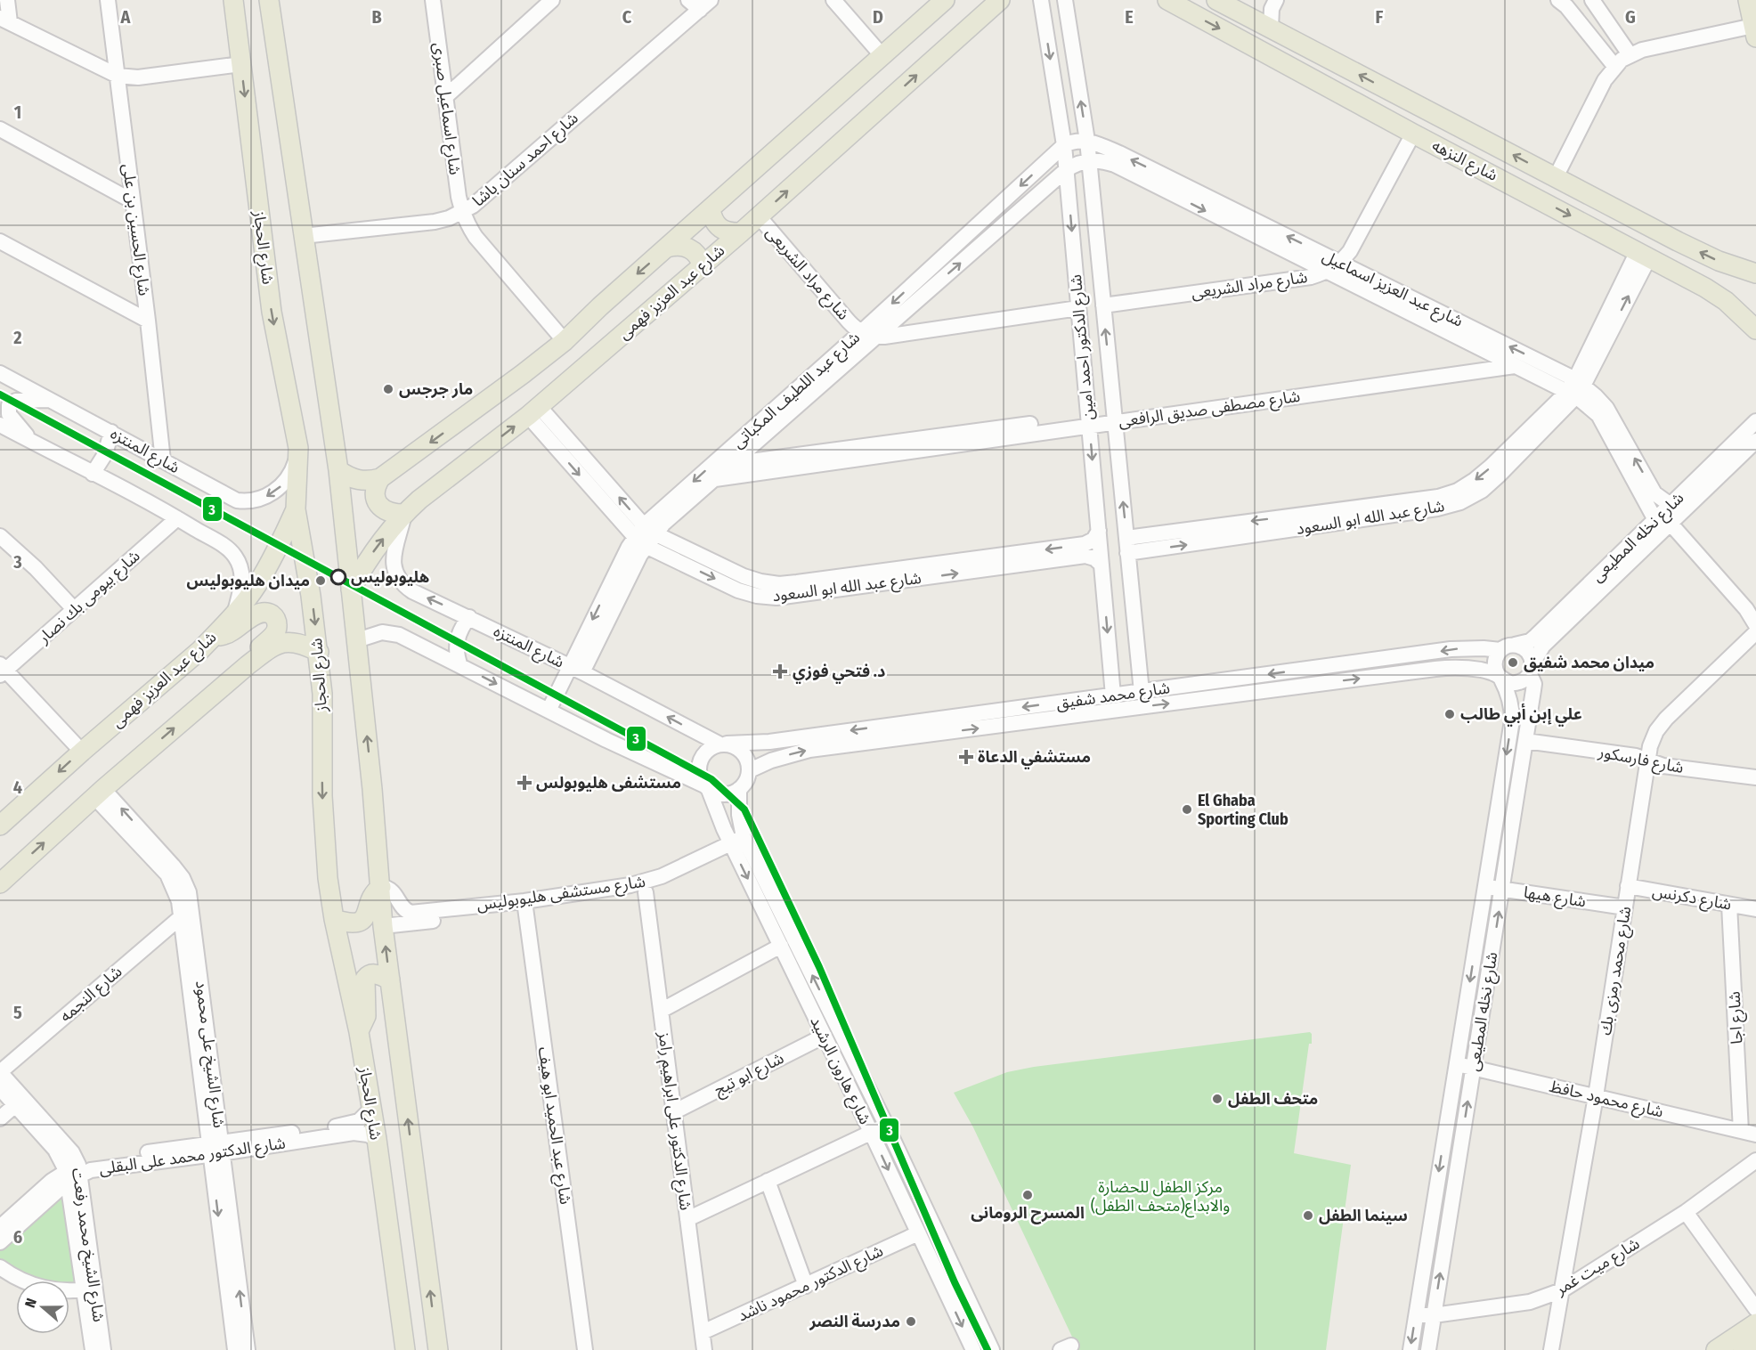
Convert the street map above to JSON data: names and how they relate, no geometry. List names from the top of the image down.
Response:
{
  "streets": {
    "main road": ["شارع النزهه", "شارع الحجاز", "شارع عبد العزيز فهمى"],
    "street": [
      "شارع اسماعيل صبرى",
      "شارع احمد سنان باشا",
      "شارع الحسين بن على",
      "شارع مراد الشريعى",
      "شارع عبد العزيز اسماعيل",
      "شارع الدكتور احمد امين",
      "شارع عبد اللطيف المكباتى",
      "شارع مصطفى صديق الرافعى",
      "شارع المنتزه",
      "شارع عبد الله ابو السعود",
      "شارع نخله المطيعى",
      "شارع بيومى بك نصار",
      "شارع محمد شفيق",
      "شارع فارسكور",
      "شارع مستشفى هليوبوليس",
      "شارع هيها",
      "شارع دكرنس",
      "شارع محمد رمزى بك",
      "شارع النجمه",
      "شارع اجا",
      "شارع الشيخ على محمود",
      "شارع هارون الرشيد",
      "شارع ابو تيج",
      "شارع محمود حافظ",
      "شارع الدكتور على ابراهيم رامز",
      "شارع عبد الحميد ابو هيف",
      "شارع الدكتور محمد على البقلى",
      "شارع الشيخ محمد رفعت",
      "شارع ميت غمر",
      "شارع الدكتور محمود ناشد"
    ]
  },
  "crossings": [
    ["شارع اسماعيل صبرى", "شارع احمد سنان باشا"],
    ["شارع النزهه", "شارع مراد الشريعى"],
    ["شارع النزهه", "شارع عبد الله ابو السعود"],
    ["شارع الحسين بن على", "شارع المنتزه"],
    ["شارع الحجاز", "شارع عبد العزيز فهمى"],
    ["شارع الحجاز", "شارع المنتزه"],
    ["شارع الحجاز", "شارع الدكتور محمد على البقلى"],
    ["شارع مراد الشريعى", "شارع عبد العزيز اسماعيل"],
    ["شارع مراد الشريعى", "شارع عبد العزيز فهمى"],
    ["شارع مراد الشريعى", "شارع الدكتور احمد امين"],
    ["شارع مراد الشريعى", "شارع عبد اللطيف المكباتى"],
    ["شارع عبد العزيز اسماعيل", "شارع الدكتور احمد امين"],
    ["شارع عبد العزيز اسماعيل", "شارع مصطفى صديق الرافعى"],
    ["شارع عبد العزيز اسماعيل", "شارع عبد الله ابو السعود"],
    ["شارع عبد العزيز اسماعيل", "شارع نخله المطيعى"],
    ["شارع عبد العزيز فهمى", "شارع المنتزه"],
    ["شارع عبد العزيز فهمى", "شارع عبد الله ابو السعود"],
    ["شارع الدكتور احمد امين", "شارع عبد اللطيف المكباتى"],
    ["شارع الدكتور احمد امين", "شارع مصطفى صديق الرافعى"],
    ["شارع الدكتور احمد امين", "شارع عبد الله ابو السعود"],
    ["شارع الدكتور احمد امين", "شارع محمد شفيق"],
    ["شارع عبد اللطيف المكباتى", "شارع مصطفى صديق الرافعى"],
    ["شارع عبد اللطيف المكباتى", "شارع المنتزه"],
    ["شارع عبد اللطيف المكباتى", "شارع عبد الله ابو السعود"],
    ["شارع المنتزه", "شارع محمد شفيق"],
    ["شارع المنتزه", "شارع هارون الرشيد"],
    ["شارع نخله المطيعى", "شارع محمد شفيق"],
    ["شارع نخله المطيعى", "شارع فارسكور"],
    ["شارع نخله المطيعى", "شارع هيها"],
    ["شارع نخله المطيعى", "شارع محمود حافظ"],
    ["شارع نخله المطيعى", "شارع ميت غمر"],
    ["شارع محمد شفيق", "شارع هارون الرشيد"],
    ["شارع فارسكور", "شارع محمد رمزى بك"],
    ["شارع مستشفى هليوبوليس", "شارع هارون الرشيد"],
    ["شارع مستشفى هليوبوليس", "شارع الدكتور على ابراهيم رامز"],
    ["شارع مستشفى هليوبوليس", "شارع عبد الحميد ابو هيف"],
    ["شارع هيها", "شارع محمد رمزى بك"],
    ["شارع دكرنس", "شارع محمد رمزى بك"],
    ["شارع دكرنس", "شارع اجا"],
    ["شارع محمد رمزى بك", "شارع محمود حافظ"],
    ["شارع محمد رمزى بك", "شارع ميت غمر"],
    ["شارع النجمه", "شارع الشيخ على محمود"],
    ["شارع النجمه", "شارع الشيخ محمد رفعت"],
    ["شارع اجا", "شارع محمود حافظ"],
    ["شارع الشيخ على محمود", "شارع الدكتور محمد على البقلى"],
    ["شارع هارون الرشيد", "شارع ابو تيج"],
    ["شارع هارون الرشيد", "شارع الدكتور محمود ناشد"],
    ["شارع ابو تيج", "شارع الدكتور على ابراهيم رامز"],
    ["شارع الدكتور على ابراهيم رامز", "شارع الدكتور محمود ناشد"],
    ["شارع الدكتور محمد على البقلى", "شارع الشيخ محمد رفعت"]
  ],
  "parks": ["مركز الطفل للحضارة والابداع(متحف الطفل)"],
  "places": {
    "other": [
      "مار جرجس",
      "هليوبوليس",
      "ميدان هليوبوليس",
      "ميدان محمد شفيق",
      "علي إبن أبي طالب",
      "El Ghaba Sporting Club",
      "متحف الطفل",
      "المسرح الرومانى",
      "سينما الطفل",
      "مدرسة النصر"
    ],
    "health": ["د. فتحي فوزي", "مستشفي الدعاة", "مستشفى هليوبولس"]
  },
  "lines": ["transit line 3"],
  "north": "left",
  "grid": {
    "columns": [
      "A",
      "B",
      "C",
      "D",
      "E",
      "F",
      "G"
    ],
    "rows": [
      "1",
      "2",
      "3",
      "4",
      "5",
      "6"
    ]
  }
}
